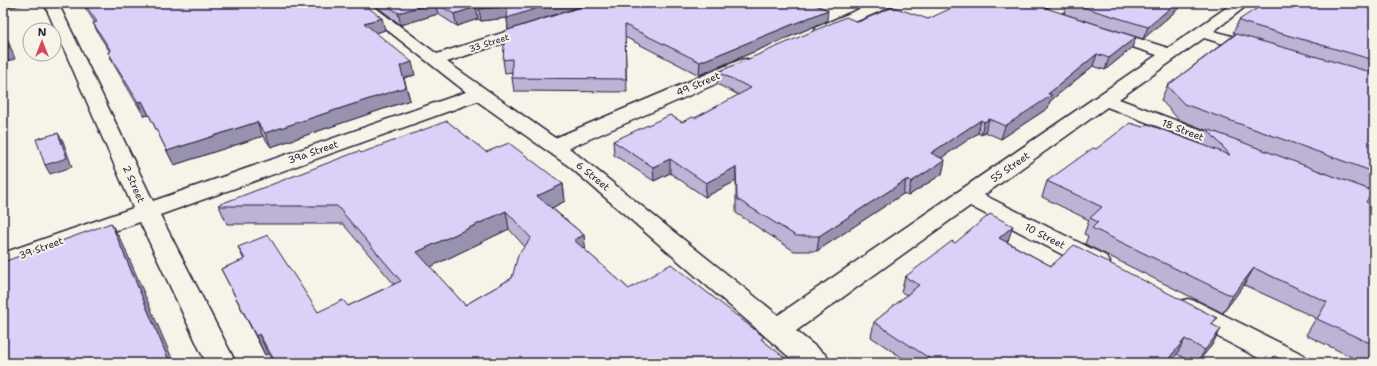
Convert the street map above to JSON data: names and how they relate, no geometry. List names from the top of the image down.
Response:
{
  "streets": {
    "street": [
      "33 Street",
      "49 Street",
      "18 Street",
      "39a Street",
      "55 Street",
      "6 Street",
      "2 Street",
      "10 Street",
      "39 Street"
    ]
  },
  "crossings": [
    ["33 Street", "6 Street"],
    ["49 Street", "6 Street"],
    ["18 Street", "55 Street"],
    ["39a Street", "6 Street"],
    ["39a Street", "2 Street"],
    ["39a Street", "39 Street"],
    ["55 Street", "6 Street"],
    ["55 Street", "10 Street"],
    ["2 Street", "39 Street"]
  ],
  "north": "top"
}
